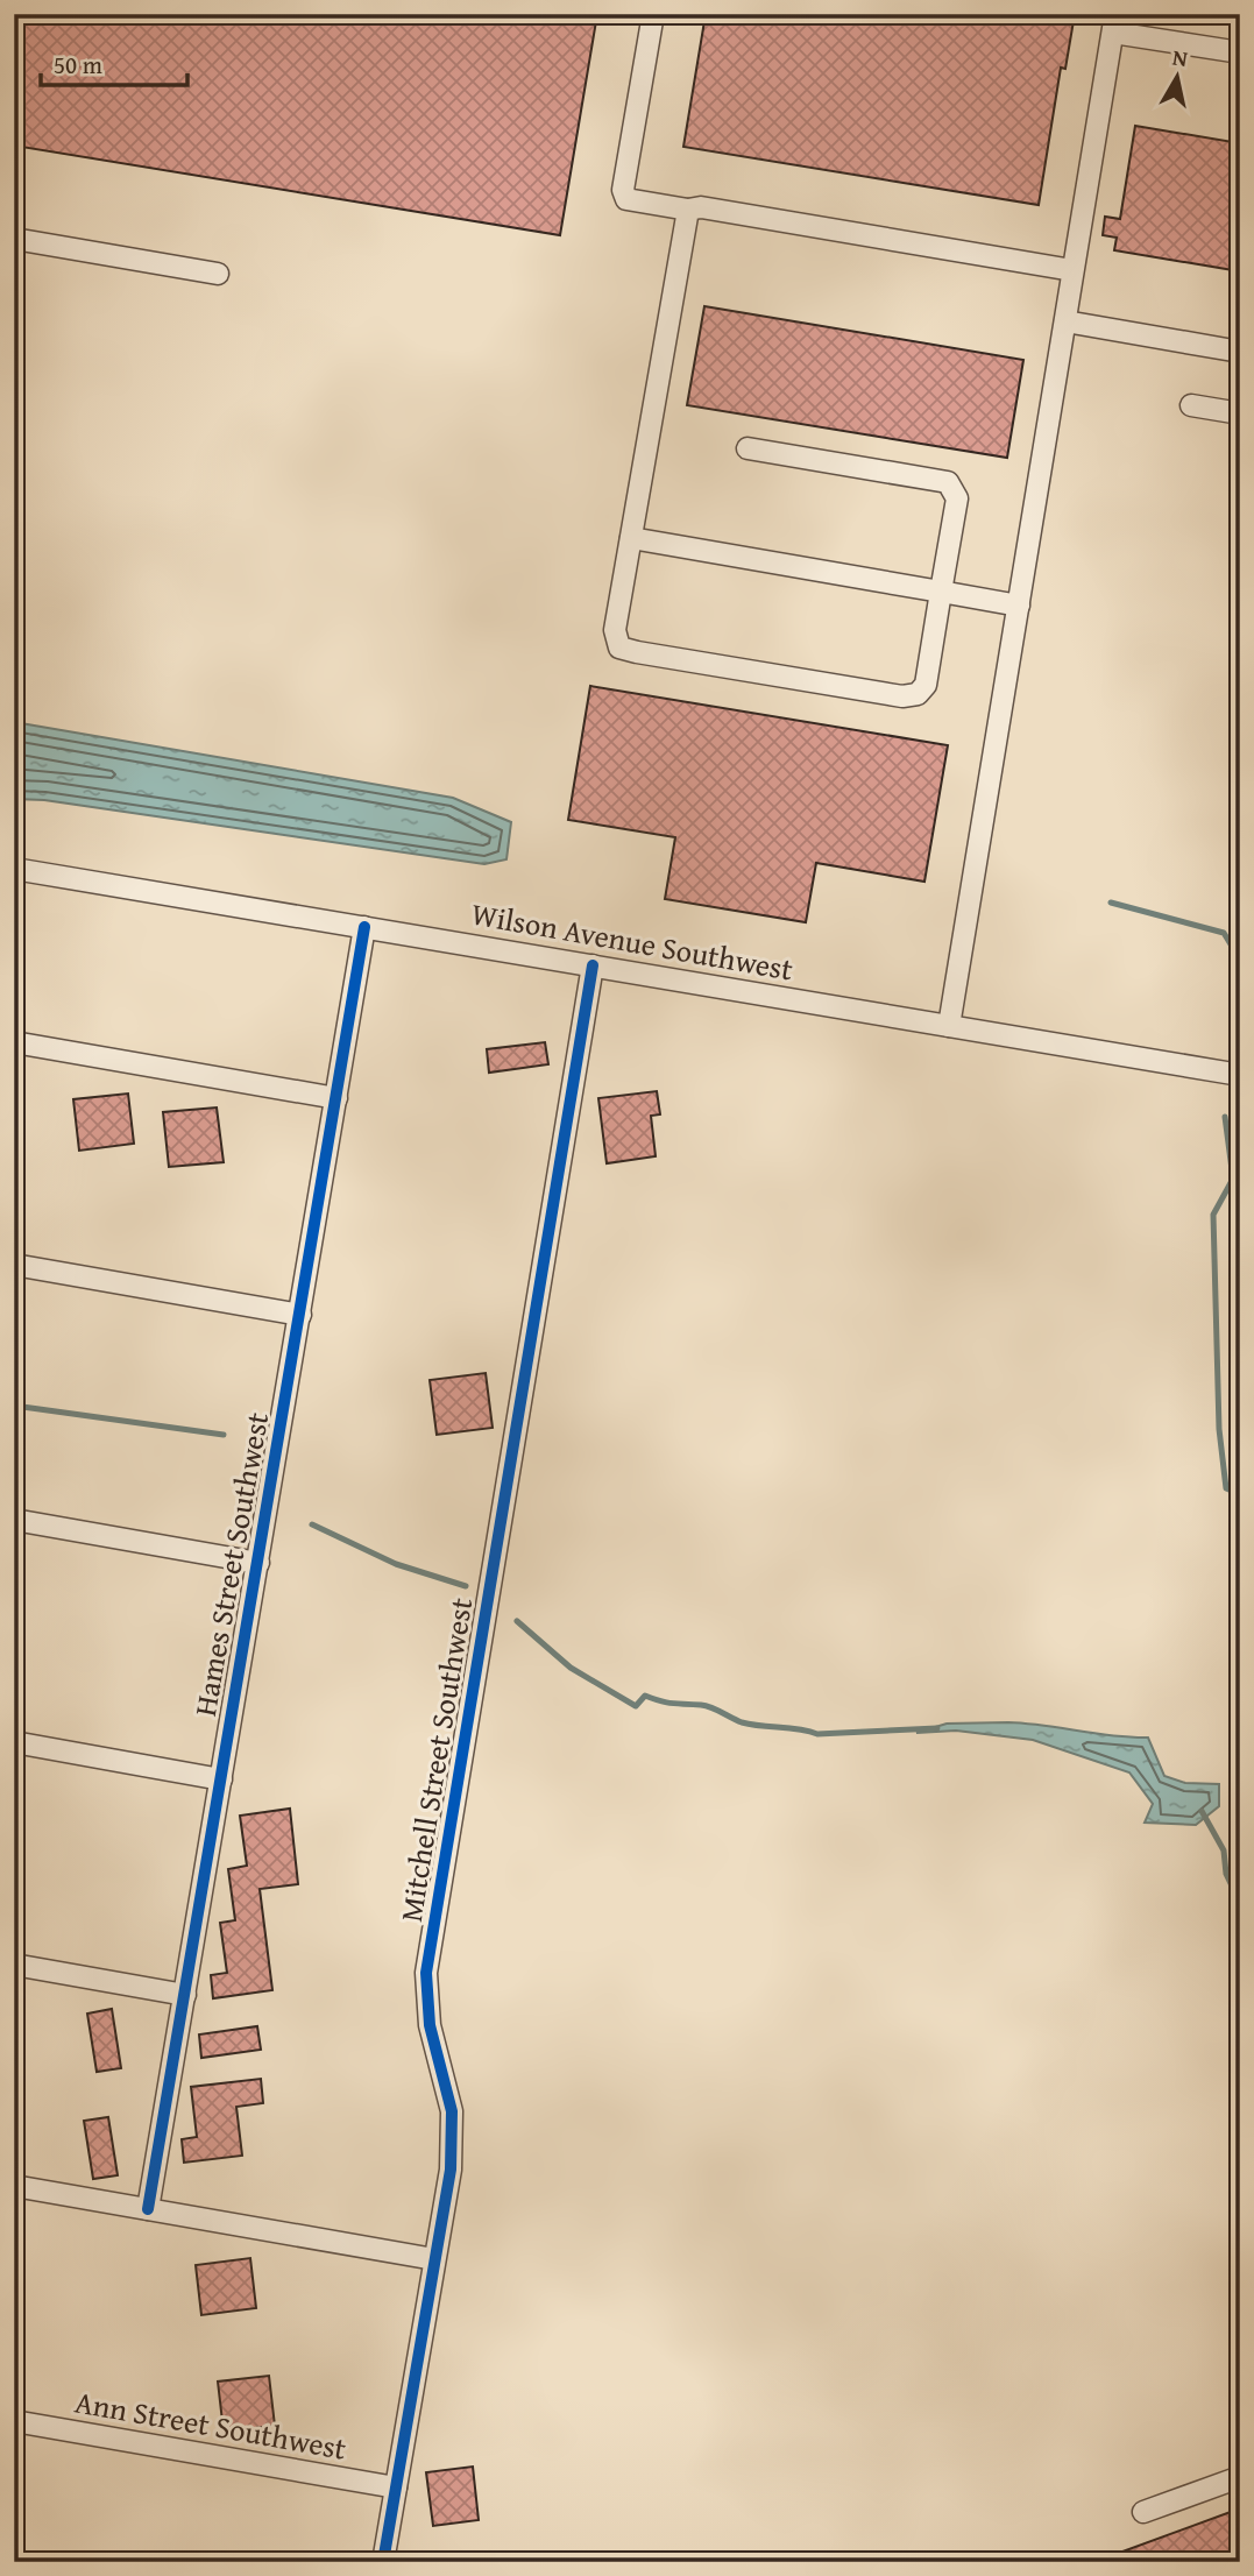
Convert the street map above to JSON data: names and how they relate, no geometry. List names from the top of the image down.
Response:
{
  "streets": {
    "street": [
      "Wilson Avenue Southwest",
      "Hames Street Southwest",
      "Mitchell Street Southwest",
      "Ann Street Southwest"
    ]
  },
  "crossings": [
    ["Wilson Avenue Southwest", "Hames Street Southwest"],
    ["Wilson Avenue Southwest", "Mitchell Street Southwest"],
    ["Mitchell Street Southwest", "Ann Street Southwest"]
  ],
  "scale_bar": "50 m",
  "north": "top"
}
